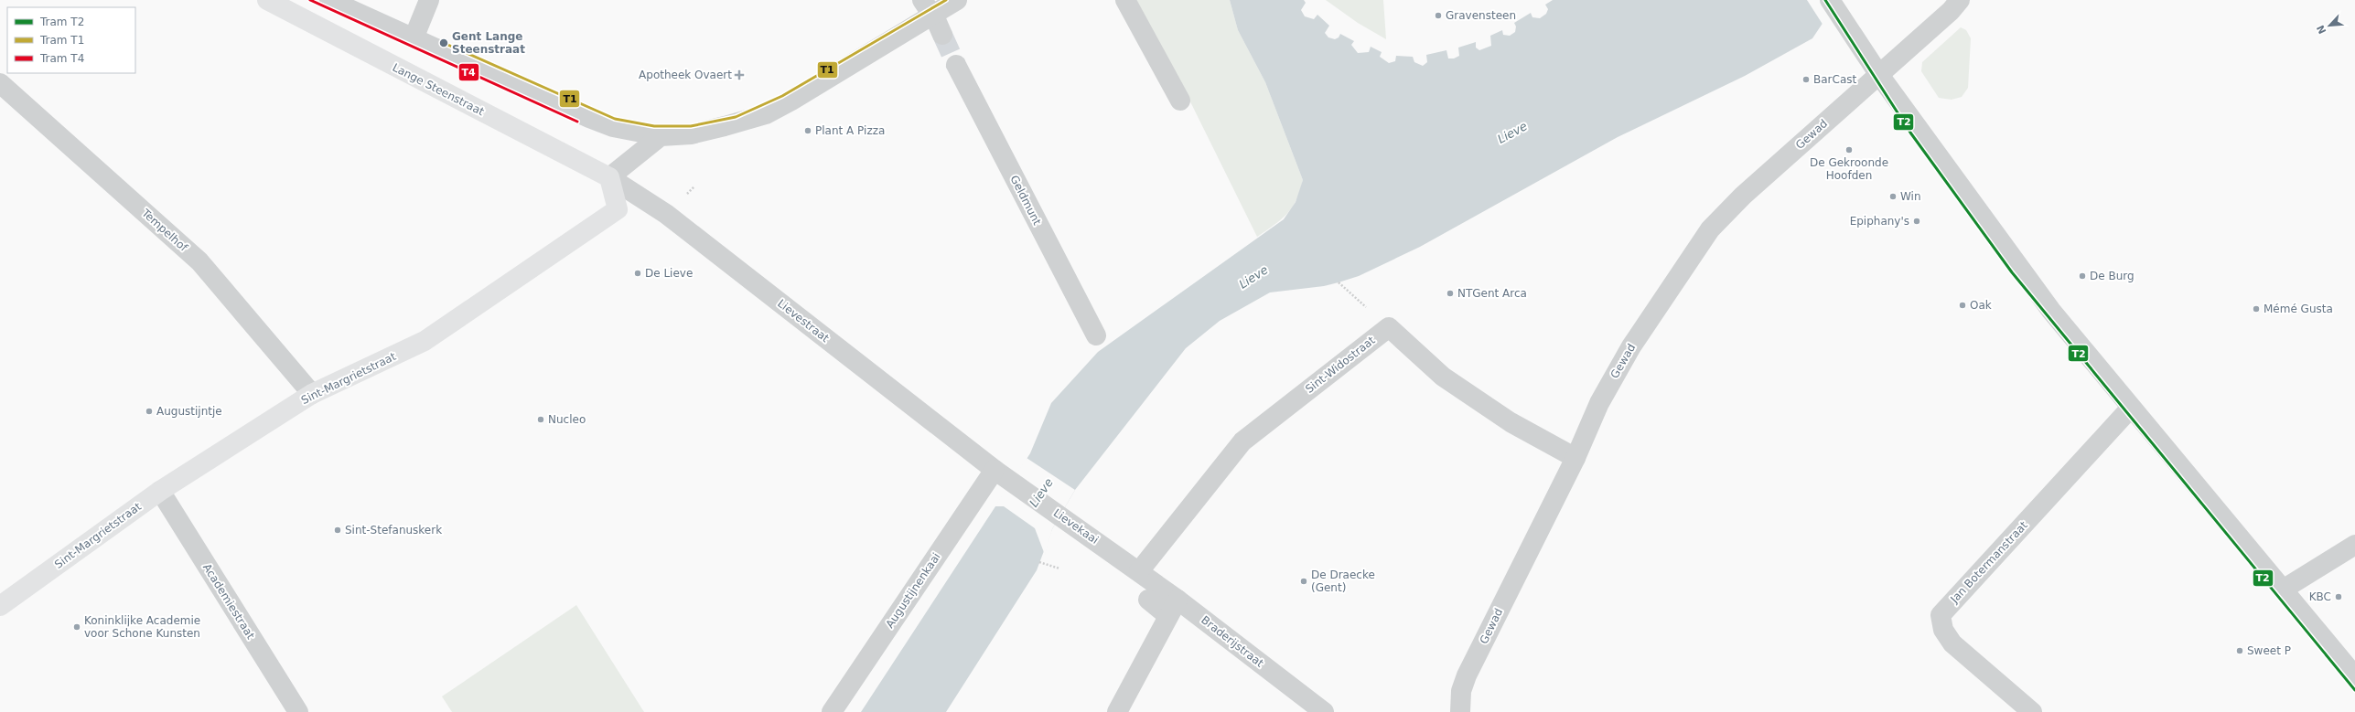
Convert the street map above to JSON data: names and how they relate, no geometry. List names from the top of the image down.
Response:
{
  "streets": {
    "street": [
      "Lange Steenstraat",
      "Gewad",
      "Geldmunt",
      "Tempelhof",
      "Lievestraat",
      "Sint-Widostraat",
      "Sint-Margrietstraat",
      "Lievekaai",
      "Jan Botermanstraat",
      "Augustijnenkaai",
      "Academiestraat",
      "Braderijstraat"
    ]
  },
  "crossings": [
    ["Lange Steenstraat", "Lievestraat"],
    ["Lange Steenstraat", "Sint-Margrietstraat"],
    ["Tempelhof", "Sint-Margrietstraat"],
    ["Lievestraat", "Sint-Margrietstraat"],
    ["Lievestraat", "Lievekaai"],
    ["Lievestraat", "Augustijnenkaai"],
    ["Sint-Widostraat", "Lievekaai"],
    ["Sint-Widostraat", "Braderijstraat"],
    ["Sint-Margrietstraat", "Academiestraat"],
    ["Lievekaai", "Augustijnenkaai"],
    ["Lievekaai", "Braderijstraat"]
  ],
  "water": ["Lieve"],
  "places": {
    "other": [
      "Gravensteen",
      "Gent Lange Steenstraat",
      "BarCast",
      "Plant A Pizza",
      "De Gekroonde Hoofden",
      "Win",
      "Epiphany's",
      "De Lieve",
      "De Burg",
      "NTGent Arca",
      "Oak",
      "Mémé Gusta",
      "Augustijntje",
      "Nucleo",
      "Sint-Stefanuskerk",
      "De Draecke (Gent)",
      "KBC",
      "Koninklijke Academie voor Schone Kunsten",
      "Sweet P"
    ],
    "health": ["Apotheek Ovaert"]
  },
  "lines": ["tram line T2", "tram line T1", "tram line T4"],
  "legend": ["Tram T2", "Tram T1", "Tram T4"],
  "north": "bottom left"
}
